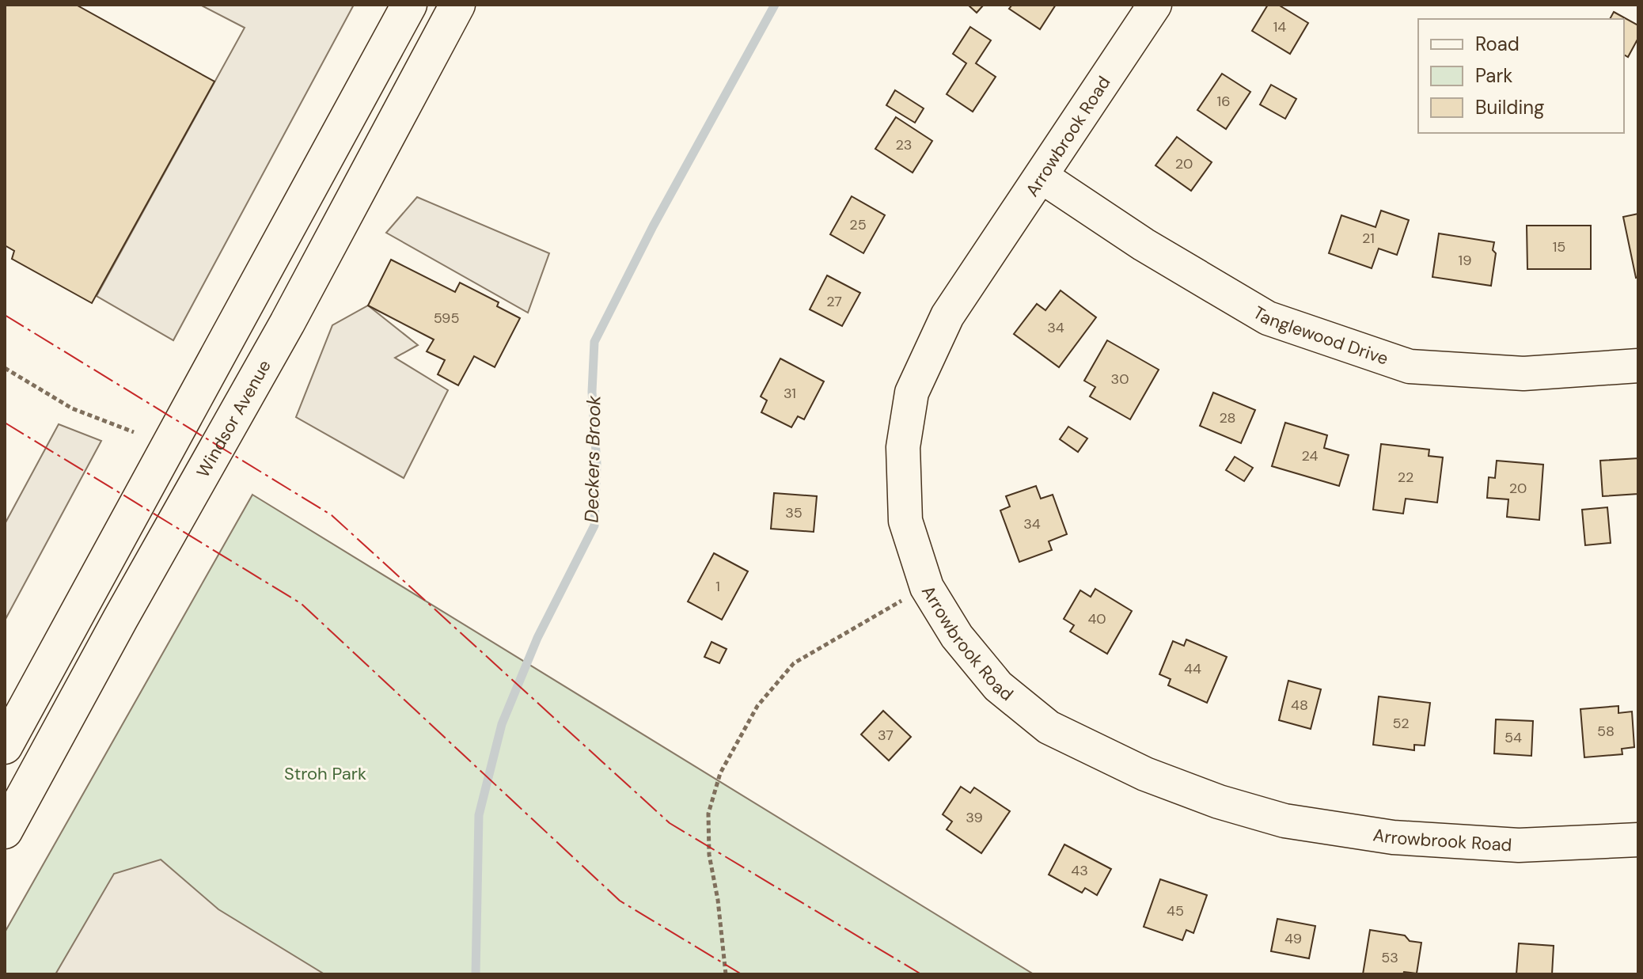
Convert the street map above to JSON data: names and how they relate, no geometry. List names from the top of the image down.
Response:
{
  "streets": {
    "main road": ["Windsor Avenue"],
    "street": ["Arrowbrook Road", "Tanglewood Drive"]
  },
  "crossings": [
    ["Arrowbrook Road", "Tanglewood Drive"]
  ],
  "water": ["Deckers Brook"],
  "parks": ["Stroh Park"],
  "house_numbers": [
    "14",
    "16",
    "23",
    "20",
    "25",
    "21",
    "15",
    "19",
    "27",
    "595",
    "34",
    "30",
    "31",
    "28",
    "24",
    "22",
    "20",
    "35",
    "34",
    "1",
    "40",
    "44",
    "48",
    "52",
    "58",
    "37",
    "54",
    "39",
    "43",
    "45",
    "49",
    "53"
  ],
  "legend": ["Road", "Park", "Building"]
}
